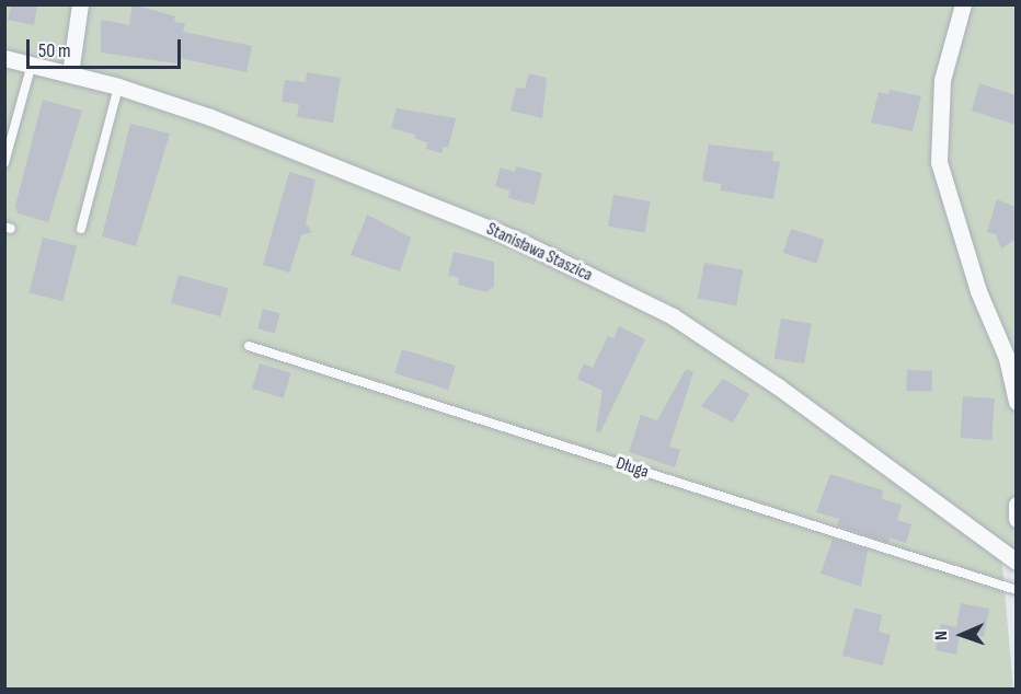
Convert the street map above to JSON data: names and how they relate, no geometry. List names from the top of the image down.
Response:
{
  "streets": {
    "street": ["Stanisława Staszica"],
    "lane": ["Długa"]
  },
  "scale_bar": "50 m",
  "north": "left"
}
